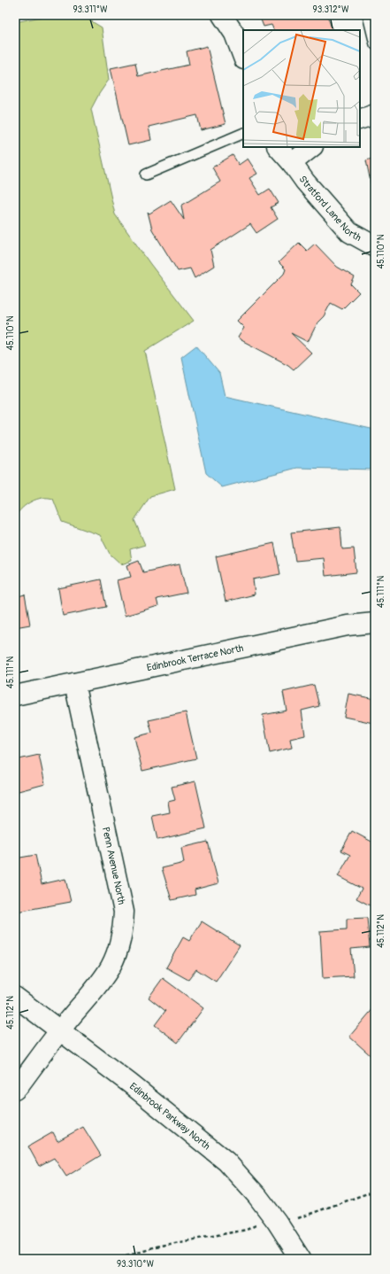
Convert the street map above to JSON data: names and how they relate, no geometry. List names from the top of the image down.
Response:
{
  "streets": {
    "street": [
      "Stratford Lane North",
      "Edinbrook Terrace North",
      "Penn Avenue North",
      "Edinbrook Parkway North"
    ]
  },
  "crossings": [
    ["Edinbrook Terrace North", "Penn Avenue North"],
    ["Penn Avenue North", "Edinbrook Parkway North"]
  ],
  "coordinates": [
    "93.311°W",
    "93.312°W",
    "45.110°N",
    "45.111°N",
    "45.112°N",
    "93.310°W"
  ]
}
